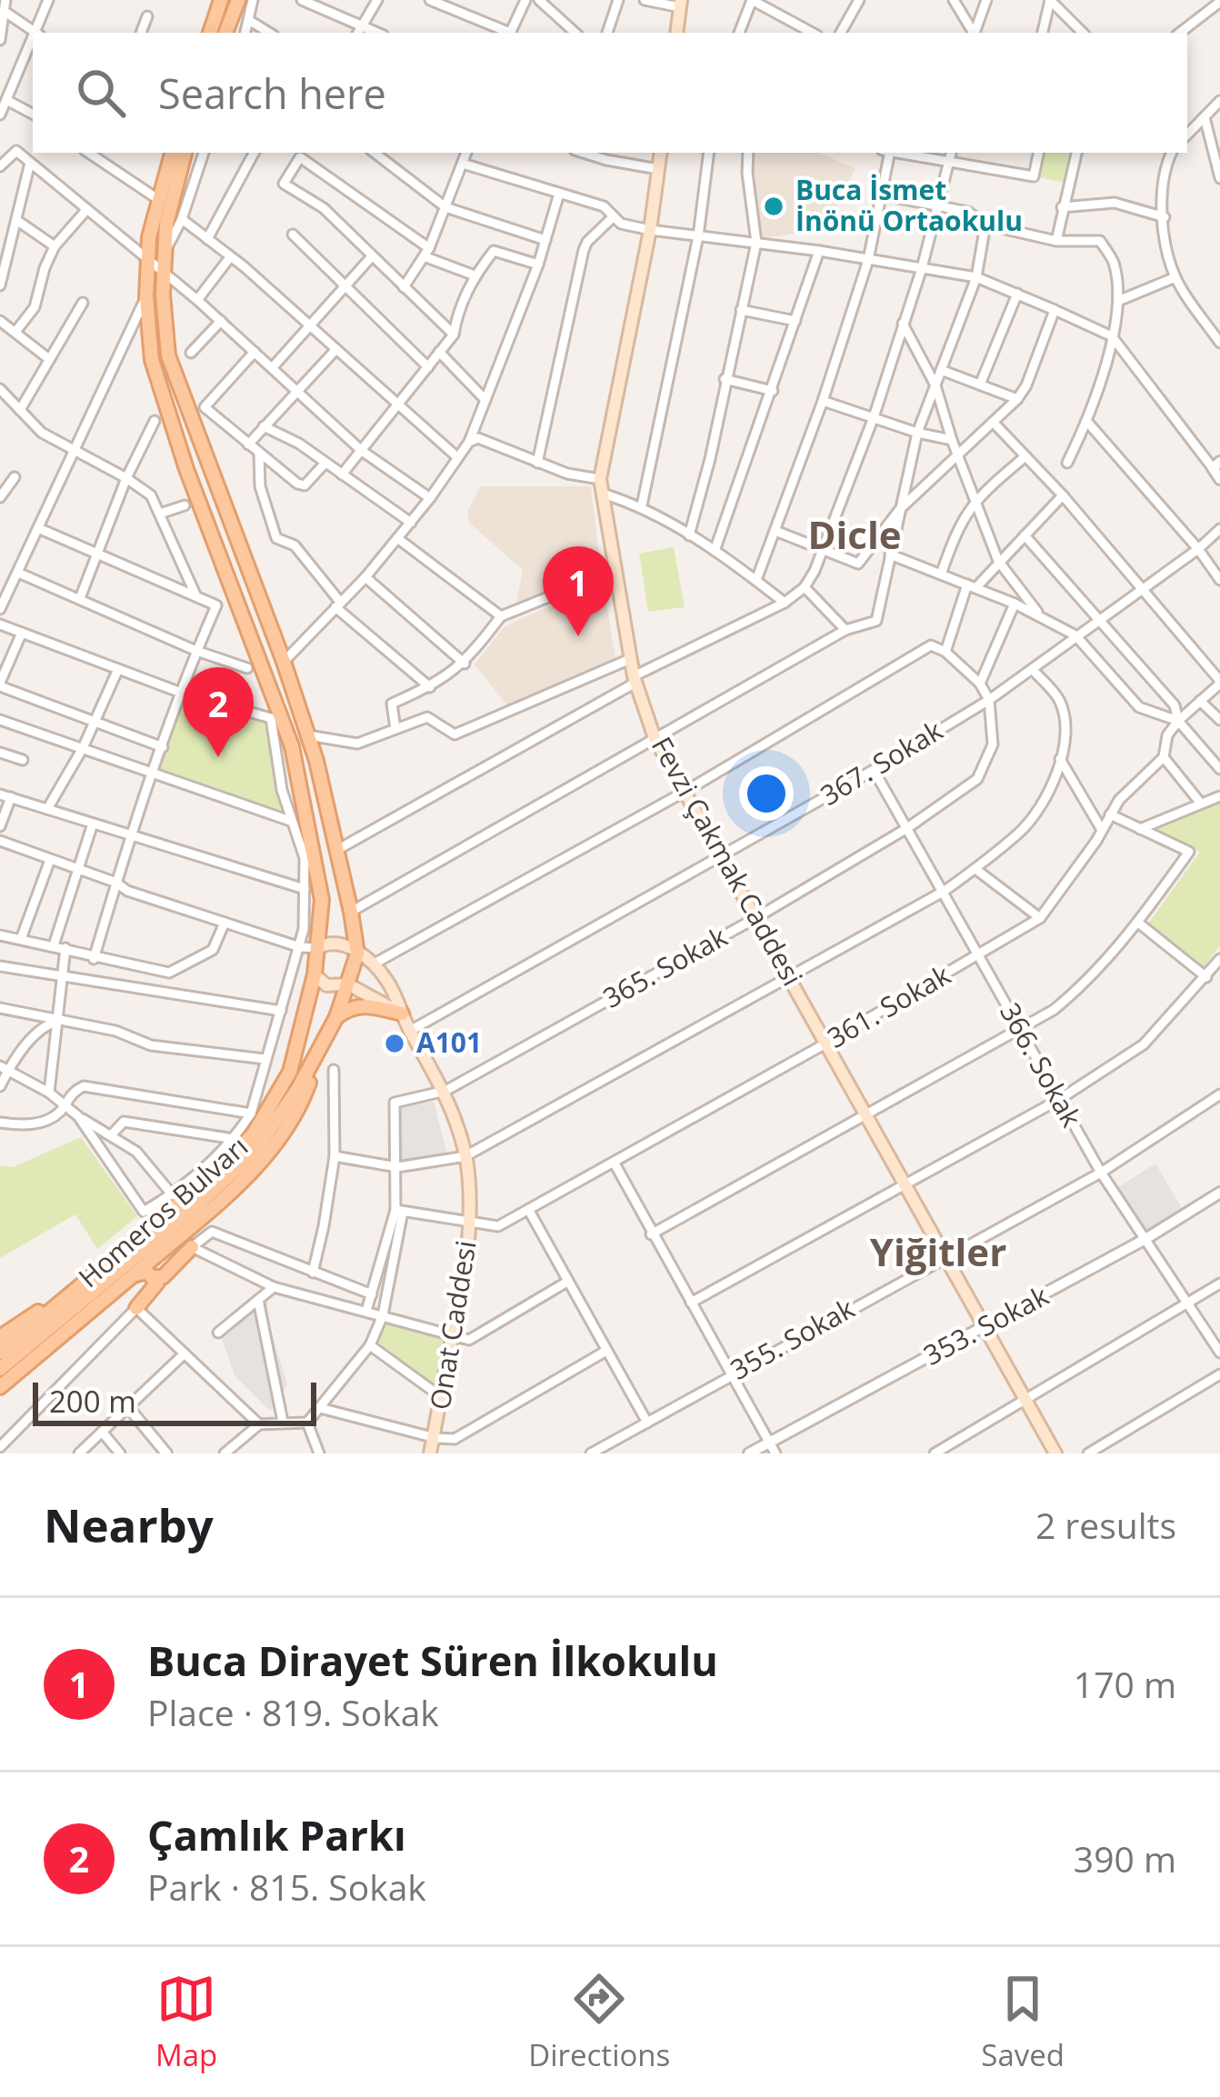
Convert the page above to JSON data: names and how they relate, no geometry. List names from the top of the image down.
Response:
{
  "streets": {
    "main road": ["Fevzi Çakmak Caddesi", "Homeros Bulvarı", "Onat Caddesi"],
    "street": [
      "367. Sokak",
      "365. Sokak",
      "361. Sokak",
      "366. Sokak",
      "353. Sokak",
      "355. Sokak"
    ]
  },
  "crossings": [
    ["367. Sokak", "Fevzi Çakmak Caddesi"],
    ["367. Sokak", "365. Sokak"],
    ["367. Sokak", "366. Sokak"],
    ["367. Sokak", "Onat Caddesi"],
    ["Fevzi Çakmak Caddesi", "365. Sokak"],
    ["Fevzi Çakmak Caddesi", "361. Sokak"],
    ["Fevzi Çakmak Caddesi", "353. Sokak"],
    ["Fevzi Çakmak Caddesi", "355. Sokak"],
    ["365. Sokak", "366. Sokak"],
    ["365. Sokak", "Onat Caddesi"],
    ["361. Sokak", "366. Sokak"],
    ["361. Sokak", "Onat Caddesi"],
    ["366. Sokak", "353. Sokak"],
    ["366. Sokak", "355. Sokak"],
    ["Homeros Bulvarı", "Onat Caddesi"]
  ],
  "districts": ["Dicle", "Yiğitler"],
  "places": ["Buca İsmet İnönü Ortaokulu", "A101"],
  "scale_bar": "200 m",
  "page": {
    "search": "Search here",
    "pins": ["1", "2"],
    "scale": "200 m",
    "heading": ["Nearby", "2 results"],
    "list": [
      {
        "mark": "1",
        "name": "Buca Dirayet Süren İlkokulu",
        "note": "Place · 819. Sokak",
        "value": "170 m"
      },
      {
        "mark": "2",
        "name": "Çamlık Parkı",
        "note": "Park · 815. Sokak",
        "value": "390 m"
      }
    ],
    "nav": ["Map", "Directions", "Saved"]
  }
}
